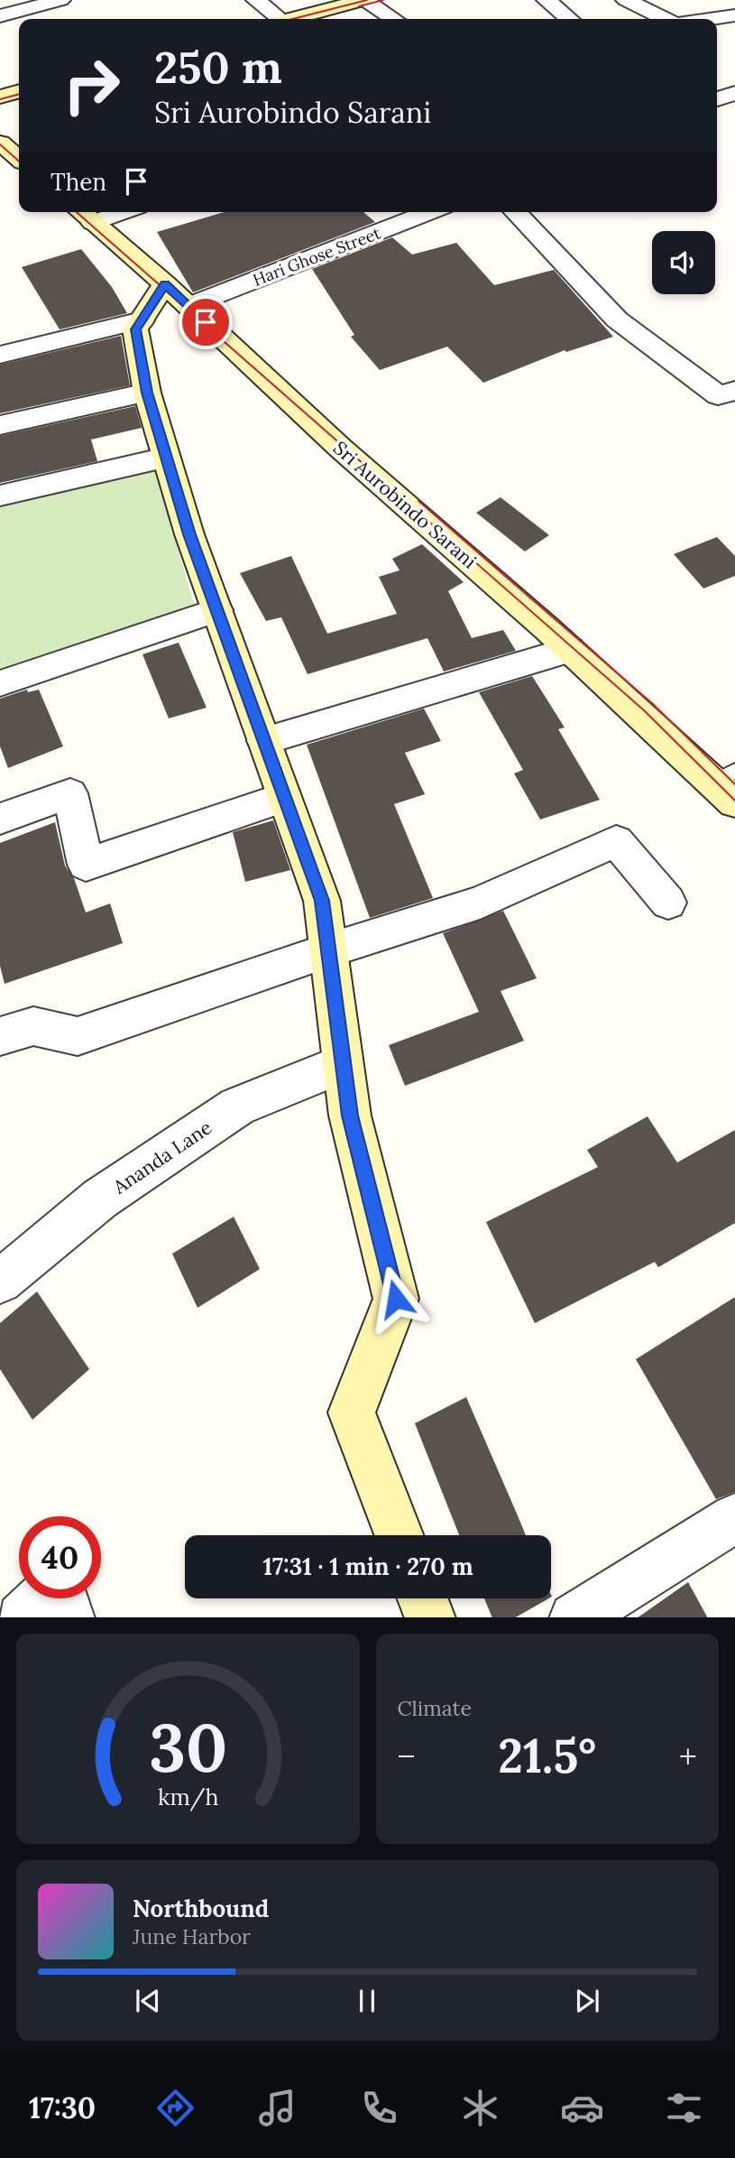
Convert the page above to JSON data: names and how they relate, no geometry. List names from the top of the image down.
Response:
{
  "streets": {
    "street": ["Hari Ghose Street", "Sri Aurobindo Sarani", "Ananda Lane"]
  },
  "crossings": [
    ["Hari Ghose Street", "Sri Aurobindo Sarani"]
  ],
  "page": {
    "turn": ["250 m", "Sri Aurobindo Sarani"],
    "then": "Then",
    "limit": "40",
    "trip": "17:31 · 1 min · 270 m",
    "tile": "Climate",
    "heat": ["−", "21.5°", "+"],
    "song": ["Northbound", "June Harbor"],
    "tabs": "17:30",
    "gauge": ["30", "km/h"]
  }
}
